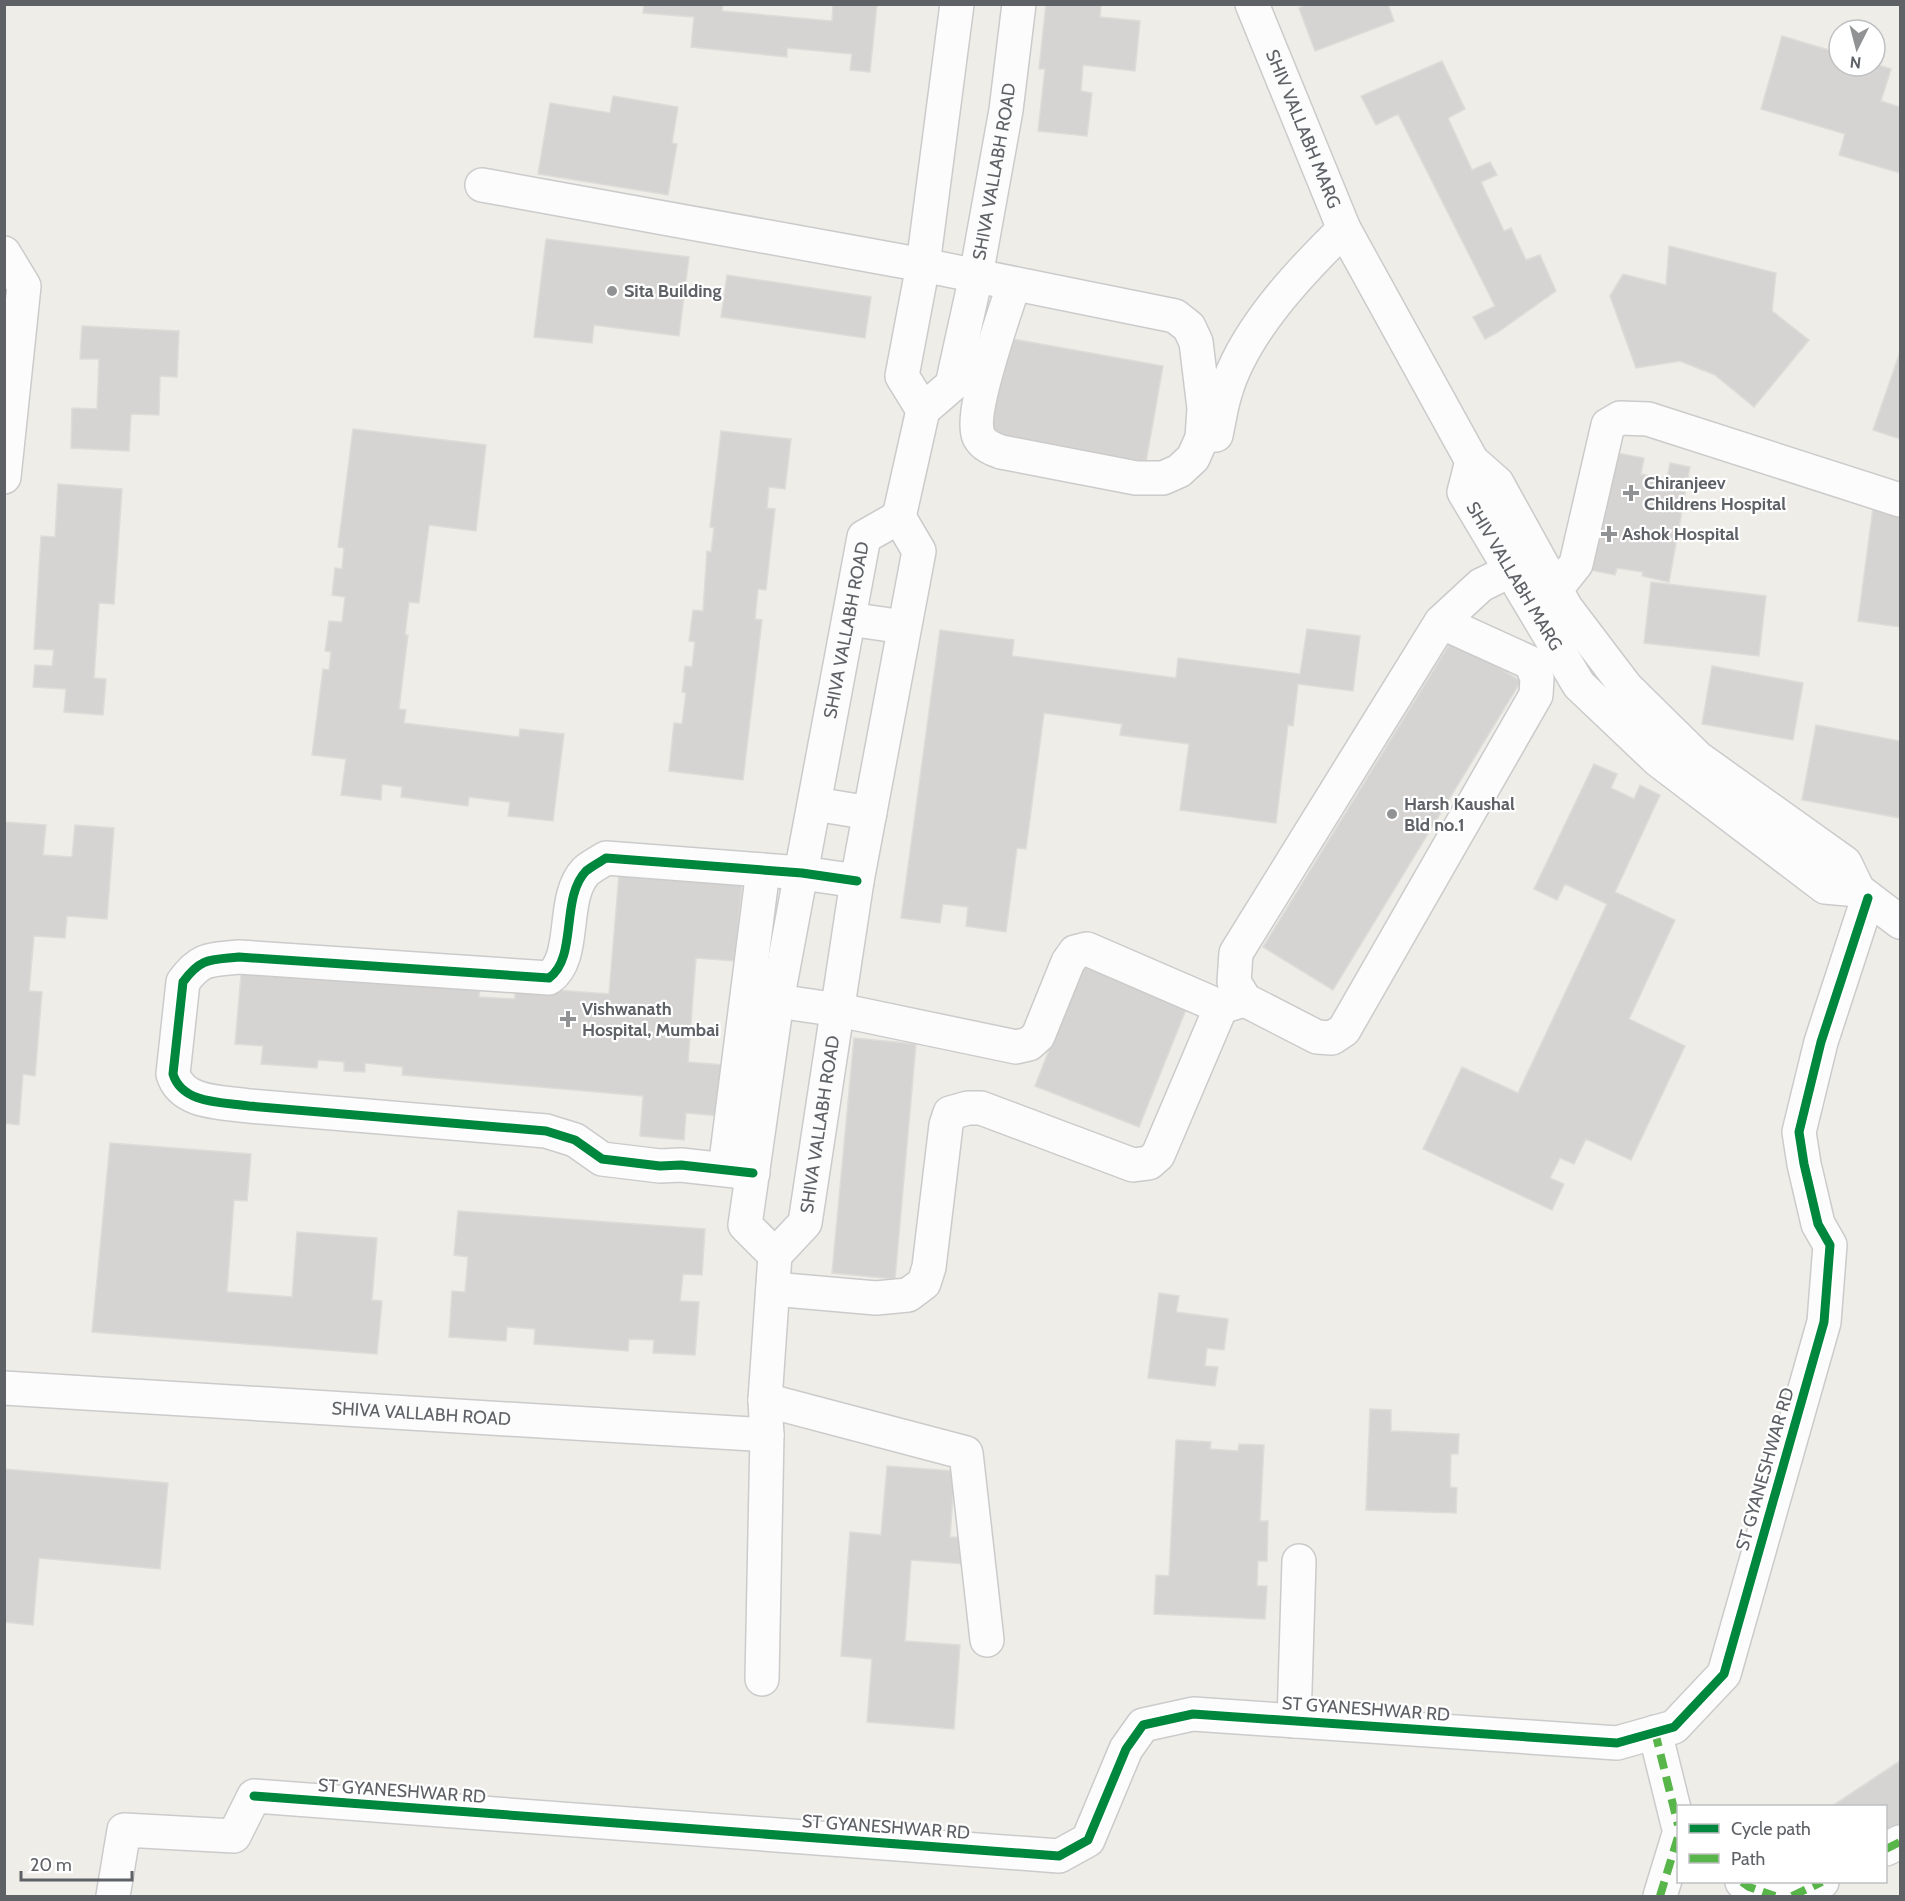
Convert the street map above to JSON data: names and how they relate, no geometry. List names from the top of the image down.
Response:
{
  "streets": {
    "street": ["SHIV VALLABH MARG", "SHIVA VALLABH ROAD", "ST GYANESHWAR RD"]
  },
  "crossings": [
    ["SHIV VALLABH MARG", "ST GYANESHWAR RD"]
  ],
  "places": {
    "other": ["Sita Building", "Harsh Kaushal Bld no.1"],
    "health": ["Chiranjeev Childrens Hospital", "Ashok Hospital", "Vishwanath Hospital, Mumbai"]
  },
  "legend": ["Cycle path", "Path"],
  "scale_bar": "20 m",
  "north": "bottom"
}
